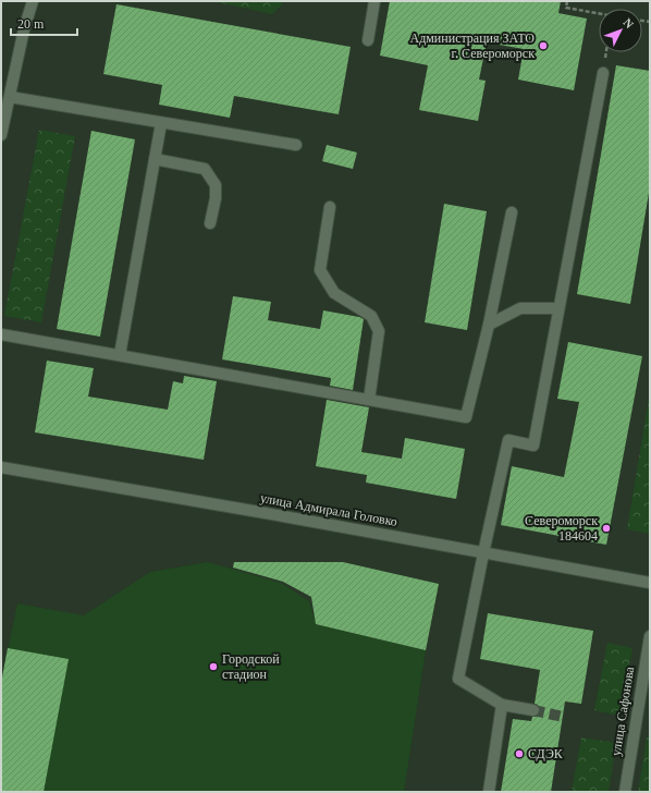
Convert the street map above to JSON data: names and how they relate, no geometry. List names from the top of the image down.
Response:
{
  "streets": {
    "street": ["улица Адмирала Головко", "улица Сафонова"]
  },
  "places": [
    "Администрация ЗАТО г. Североморск",
    "Североморск 184604",
    "Городской стадион",
    "СДЭК"
  ],
  "scale_bar": "20 m",
  "north": "top right"
}
